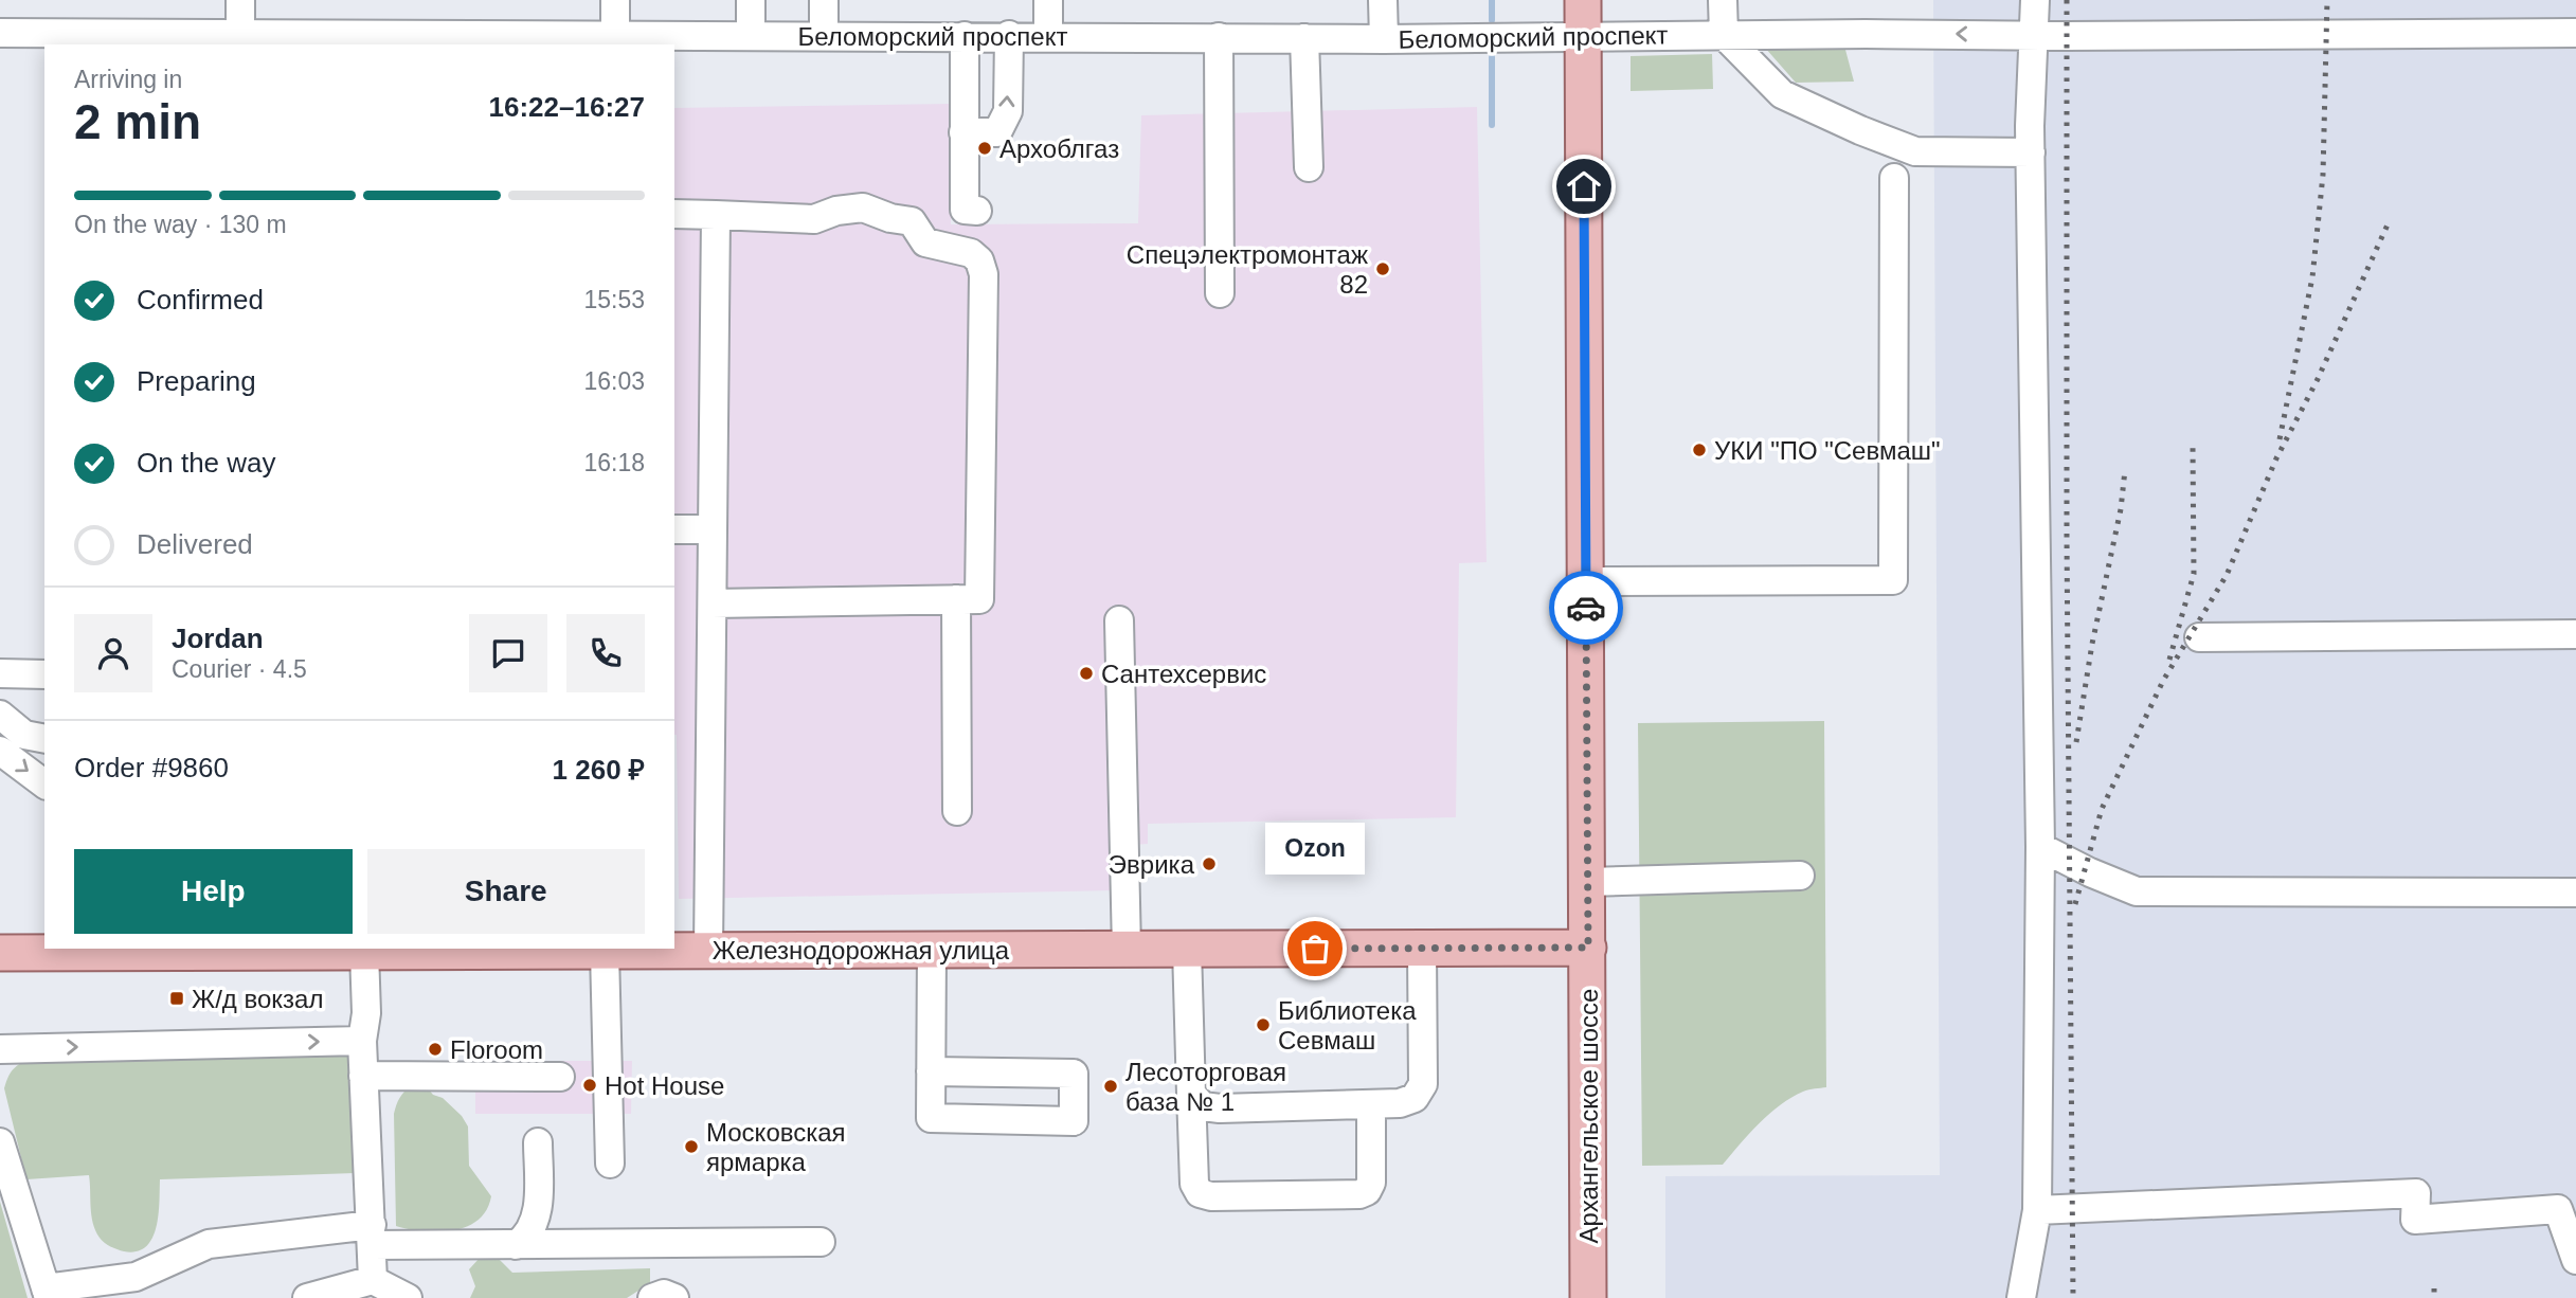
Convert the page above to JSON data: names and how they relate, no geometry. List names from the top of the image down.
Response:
{
  "streets": {
    "main road": ["Железнодорожная улица", "Архангельское шоссе"],
    "street": ["Беломорский проспект"]
  },
  "crossings": [
    ["Беломорский проспект", "Архангельское шоссе"],
    ["Железнодорожная улица", "Архангельское шоссе"]
  ],
  "places": {
    "other": [
      "Архоблгаз",
      "Спецэлектромонтаж 82",
      "УКИ \"ПО \"Севмаш\"",
      "Сантехсервис",
      "Эврика",
      "Ozon",
      "Библиотека Севмаш",
      "Floroom",
      "Hot House",
      "Лесоторговая база № 1",
      "Московская ярмарка"
    ],
    "transit": ["Ж/д вокзал"]
  },
  "page": {
    "heading": ["2 min", "Arriving in", "16:22–16:27"],
    "panel": [
      "Jordan",
      "Courier · 4.5",
      "Order #9860",
      "1 260 ₽"
    ],
    "bar": "On the way · 130 m",
    "list": [
      ["Confirmed", "15:53"],
      ["Preparing", "16:03"],
      ["On the way", "16:18"],
      "Delivered"
    ],
    "bubble": "Ozon",
    "buttons": ["Help", "Share"]
  }
}
